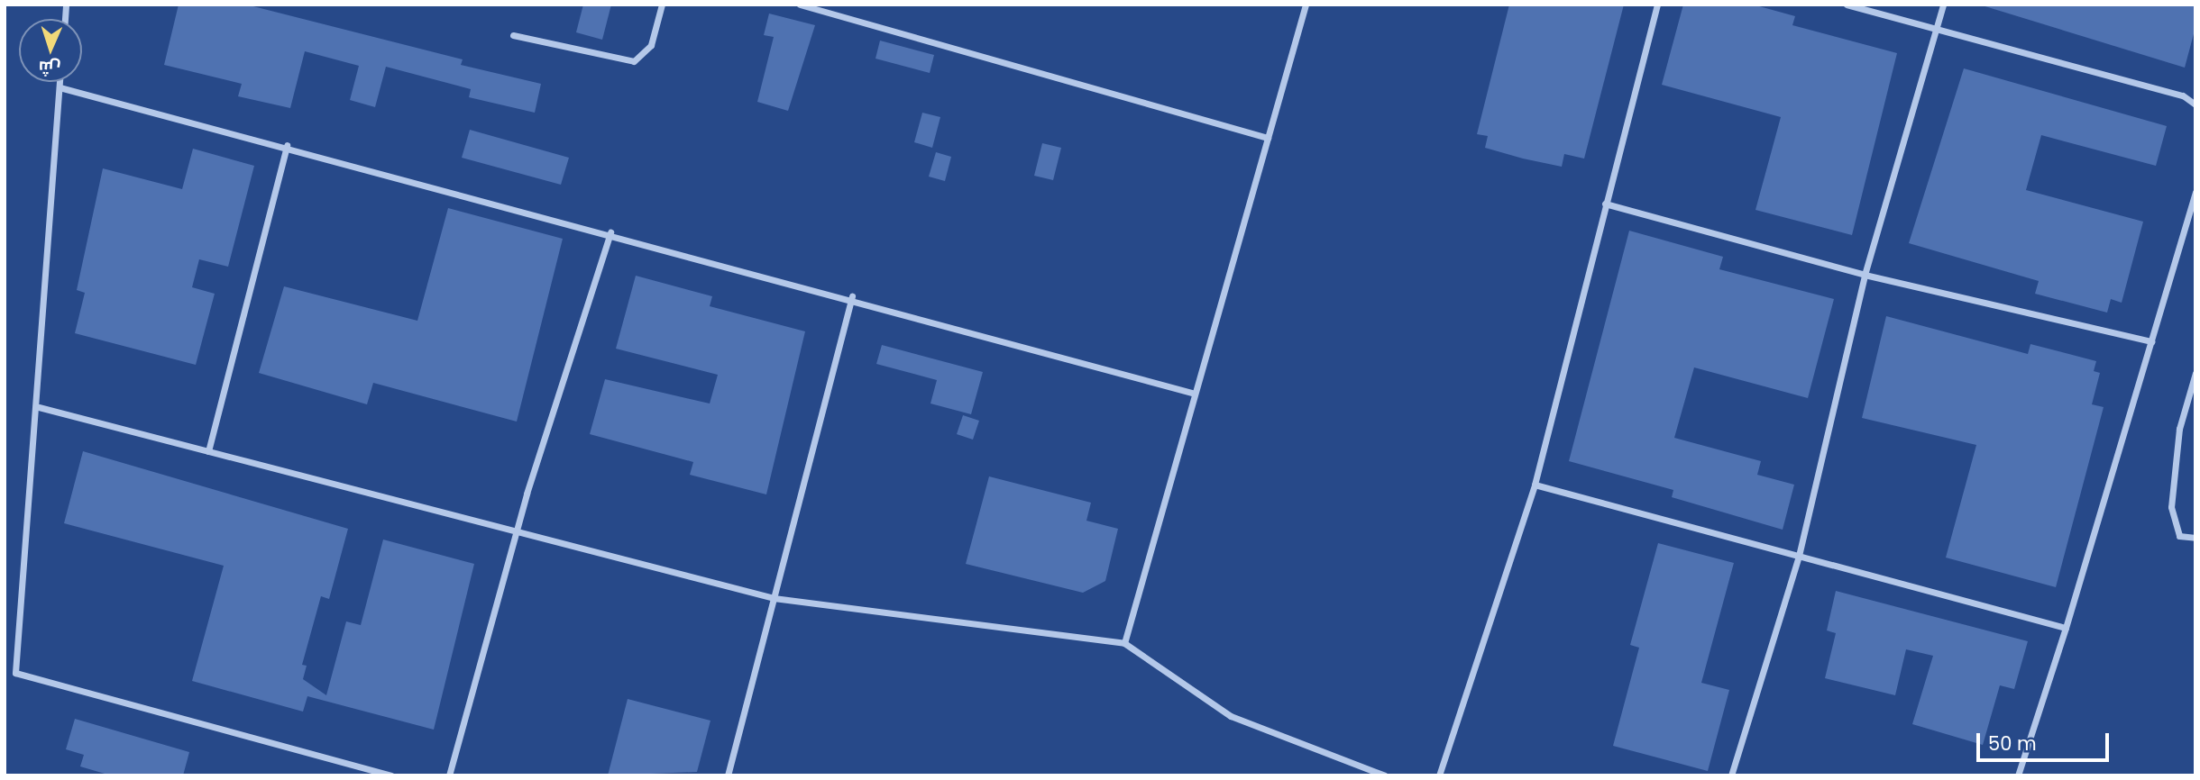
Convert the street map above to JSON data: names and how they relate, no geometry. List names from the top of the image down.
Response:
{
  "scale_bar": "50 m",
  "north": "bottom"
}
